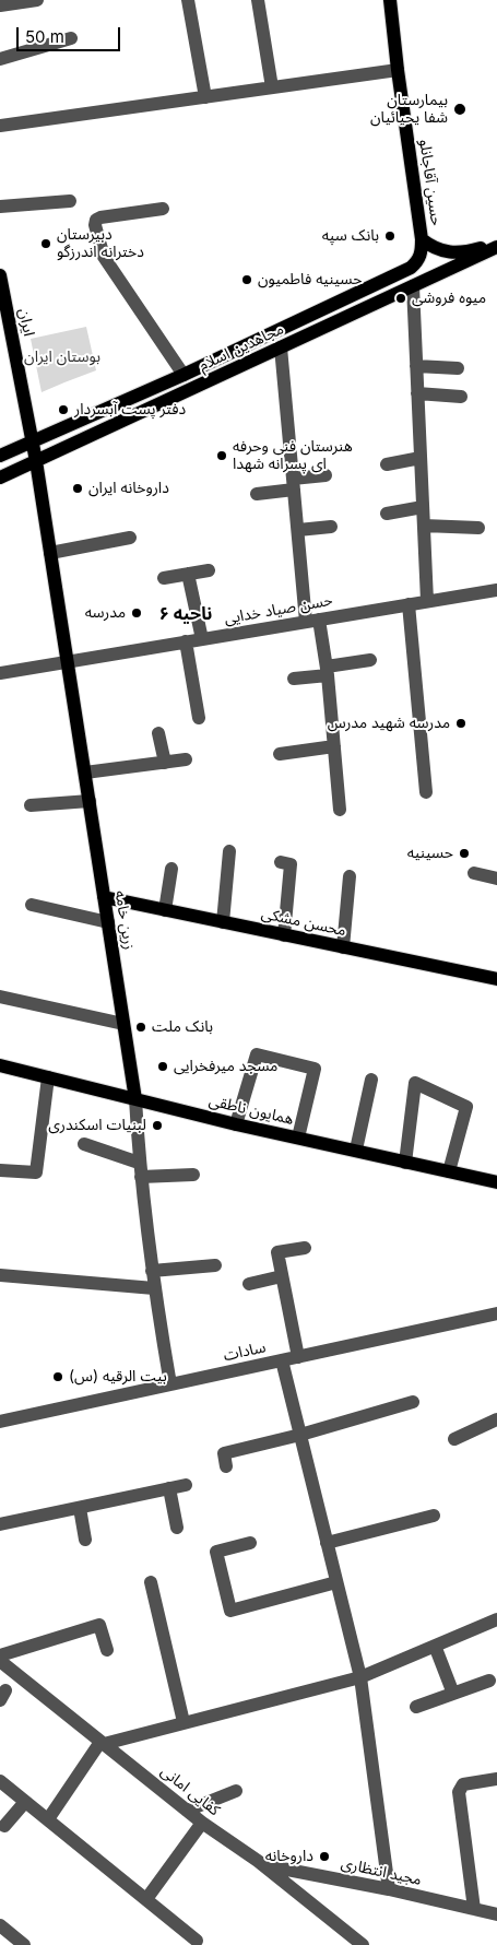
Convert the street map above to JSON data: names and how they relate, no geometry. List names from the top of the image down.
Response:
{
  "streets": {
    "main road": [
      "حسین آقاجانلو",
      "ایران",
      "مجاهدین اسلام",
      "زرین خامه",
      "محسن مشکی",
      "همایون ناطقی"
    ],
    "street": [
      "حسن صیاد خدایی",
      "سادات",
      "کفایی امانی",
      "مجید انتظاری"
    ]
  },
  "crossings": [
    ["حسین آقاجانلو", "مجاهدین اسلام"],
    ["ایران", "مجاهدین اسلام"],
    ["ایران", "زرین خامه"],
    ["مجاهدین اسلام", "زرین خامه"],
    ["حسن صیاد خدایی", "زرین خامه"],
    ["زرین خامه", "محسن مشکی"],
    ["زرین خامه", "همایون ناطقی"],
    ["زرین خامه", "سادات"],
    ["کفایی امانی", "مجید انتظاری"]
  ],
  "districts": ["ناحیه ۶"],
  "parks": ["بوستان ایران"],
  "places": [
    "بیمارستان شفا یحیائیان",
    "بانک سپه",
    "دبیرستان دخترانه اندرزگو",
    "حسینیه فاطمیون",
    "میوه فروشی",
    "دفتر پست آبسردار",
    "هنرستان فنی وحرفه ای پسرانه شهدا",
    "داروخانه ایران",
    "مدرسه",
    "مدرسه شهید مدرس",
    "حسینیه",
    "بانک ملت",
    "مسجد میرفخرایی",
    "لبنیات اسکندری",
    "بیت الرقیه (س)",
    "داروخانه"
  ],
  "scale_bar": "50 m"
}
